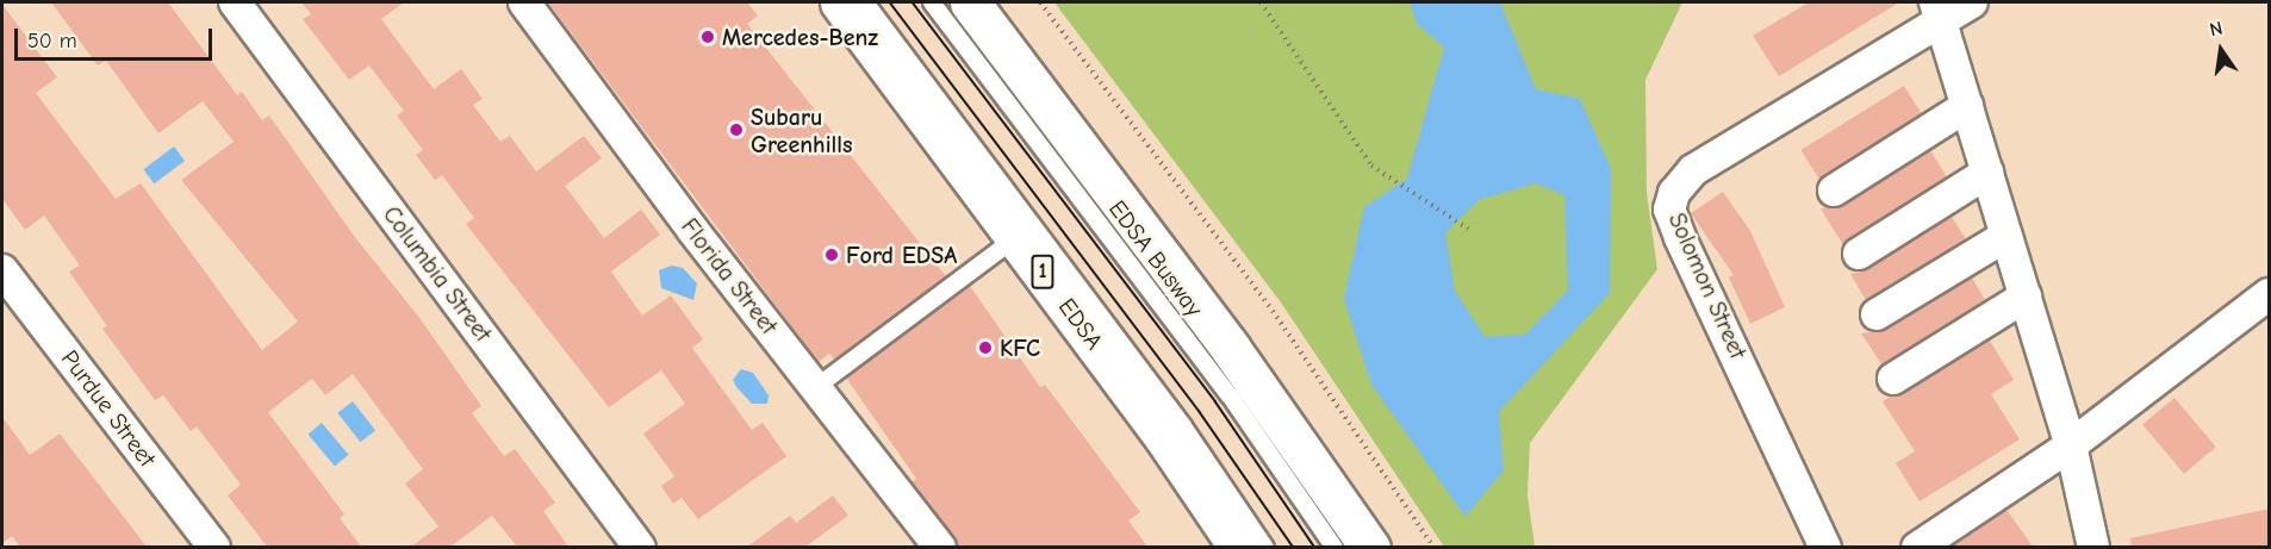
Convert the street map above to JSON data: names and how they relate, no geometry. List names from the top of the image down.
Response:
{
  "streets": {
    "highway": ["1", "EDSA"],
    "street": [
      "Columbia Street",
      "Florida Street",
      "Solomon Street",
      "Purdue Street"
    ],
    "lane": ["EDSA Busway"]
  },
  "places": [
    "Mercedes-Benz",
    "Subaru Greenhills",
    "Ford EDSA",
    "KFC"
  ],
  "scale_bar": "50 m",
  "north": "top"
}
